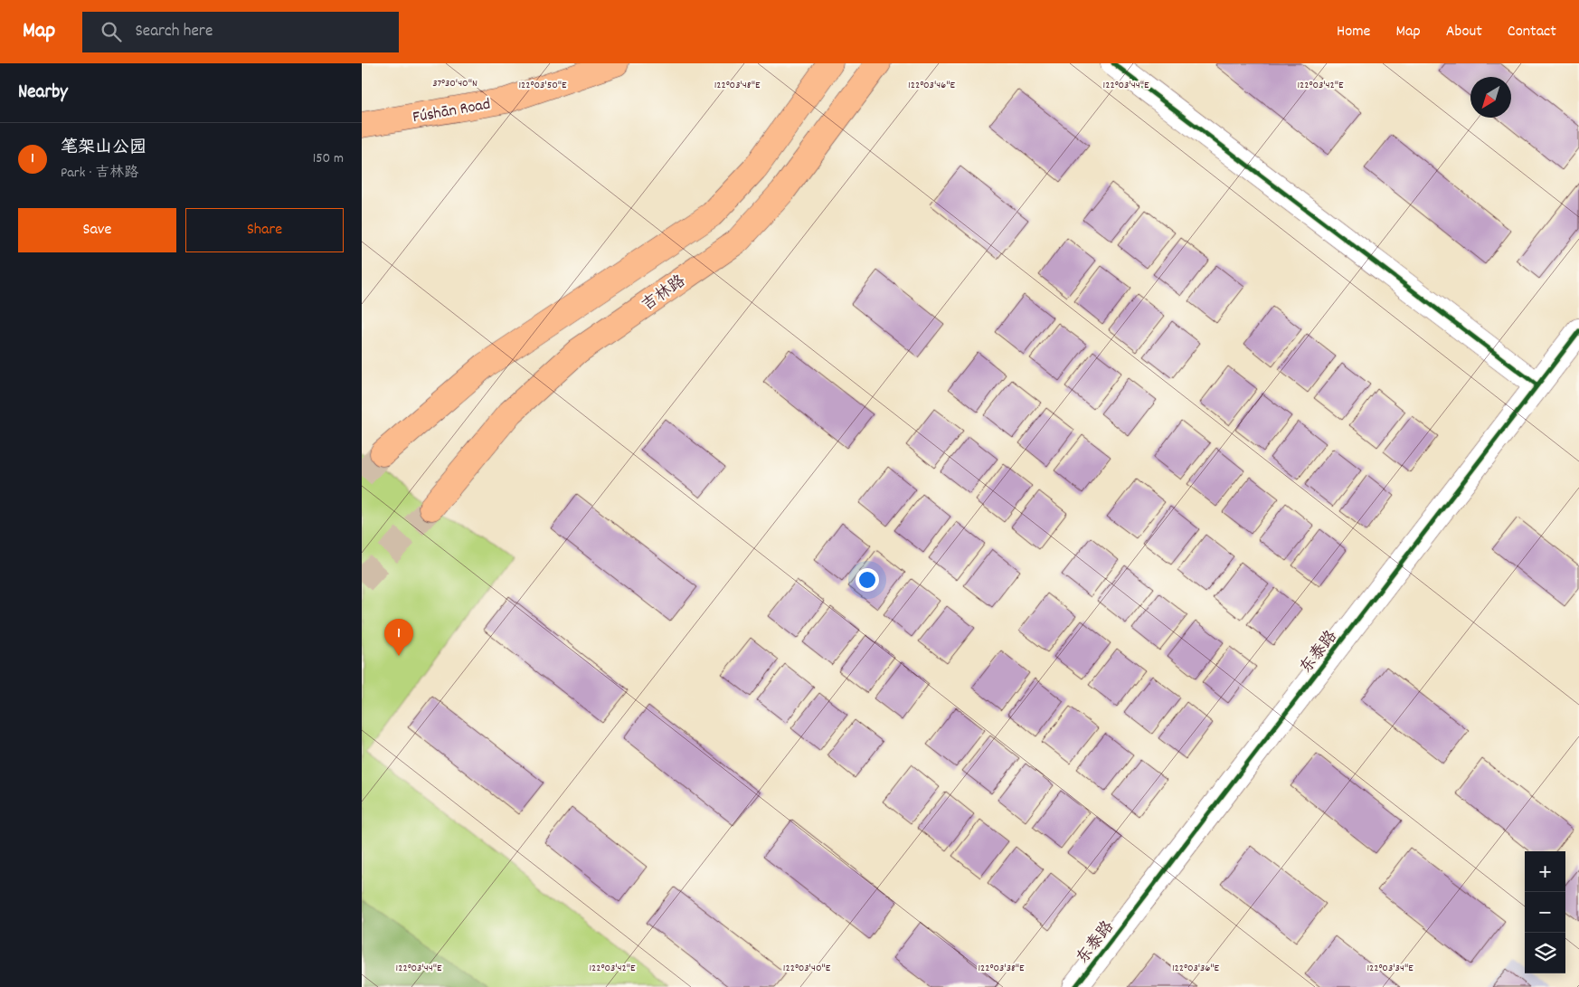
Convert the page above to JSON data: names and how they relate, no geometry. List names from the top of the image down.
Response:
{
  "streets": {
    "main road": ["Fúshān Road", "吉林路"],
    "street": ["东泰路"]
  },
  "north": "bottom left",
  "page": {
    "header": "Map",
    "search": "Search here",
    "nav": [
      "Home",
      "Map",
      "About",
      "Contact"
    ],
    "heading": "Nearby",
    "list": [
      {
        "mark": "1",
        "name": "笔架山公园",
        "note": "Park · 吉林路",
        "value": "150 m"
      }
    ],
    "buttons": ["Save", "Share"],
    "pins": "1",
    "map_buttons": ["+", "−"]
  },
  "coordinates": [
    "37°30'40\"N",
    "122°03'50\"E",
    "122°03'48\"E",
    "122°03'46\"E",
    "122°03'44\"E",
    "122°03'42\"E",
    "122°03'40\"E",
    "122°03'38\"E",
    "122°03'36\"E",
    "122°03'34\"E"
  ]
}
